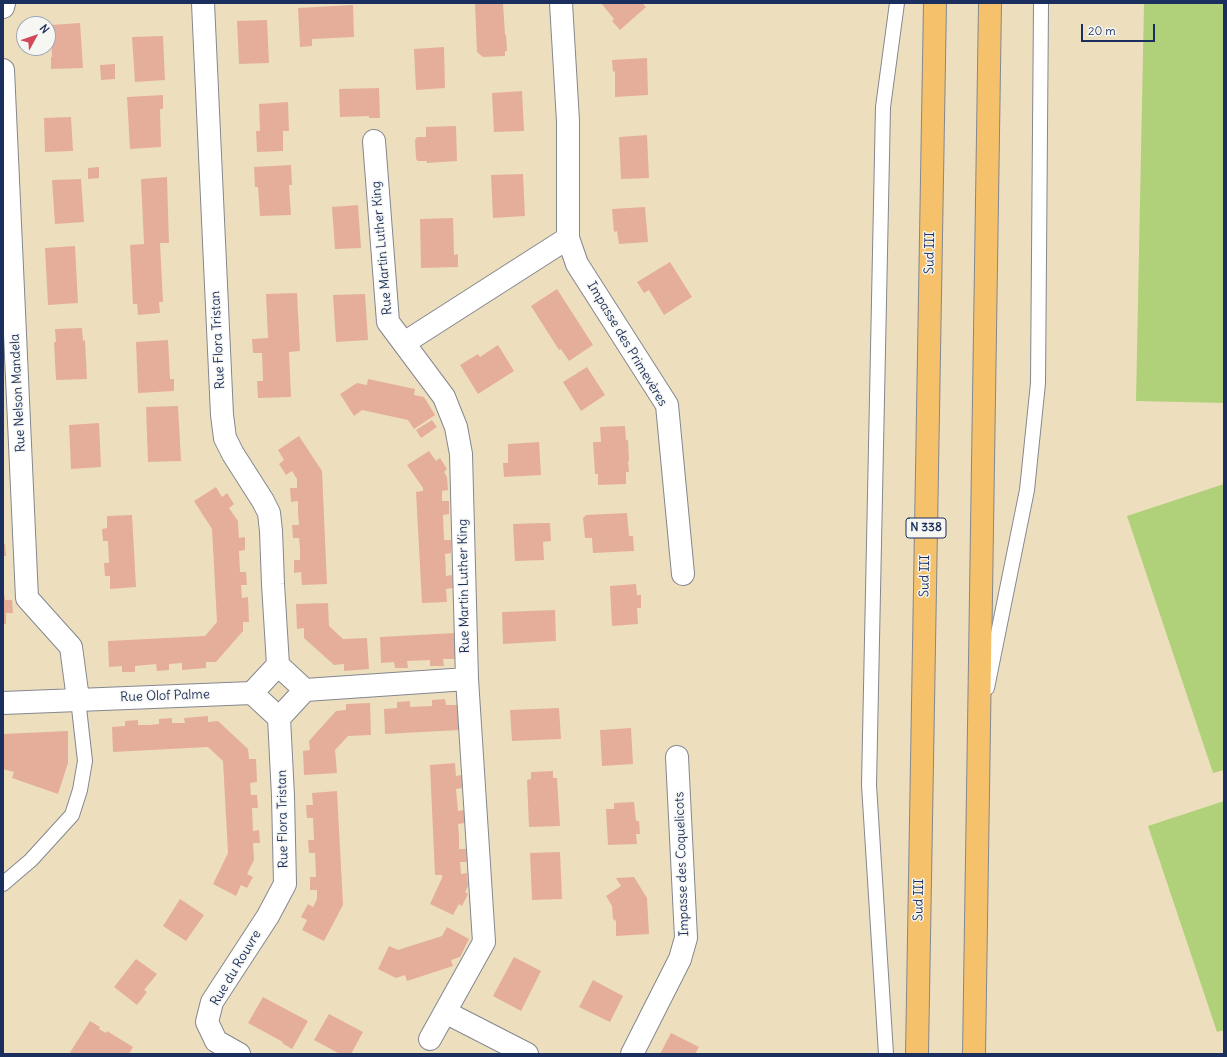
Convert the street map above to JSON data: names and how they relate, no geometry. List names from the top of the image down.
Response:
{
  "streets": {
    "highway": ["Sud III", "N 338"],
    "street": [
      "Rue Martin Luther King",
      "Rue Flora Tristan",
      "Impasse des Primevères",
      "Rue Nelson Mandela",
      "Rue Olof Palme",
      "Impasse des Coquelicots",
      "Rue du Rouvre"
    ]
  },
  "crossings": [
    ["Rue Flora Tristan", "Rue du Rouvre"],
    ["Rue Nelson Mandela", "Rue Olof Palme"]
  ],
  "scale_bar": "20 m",
  "north": "top right"
}
